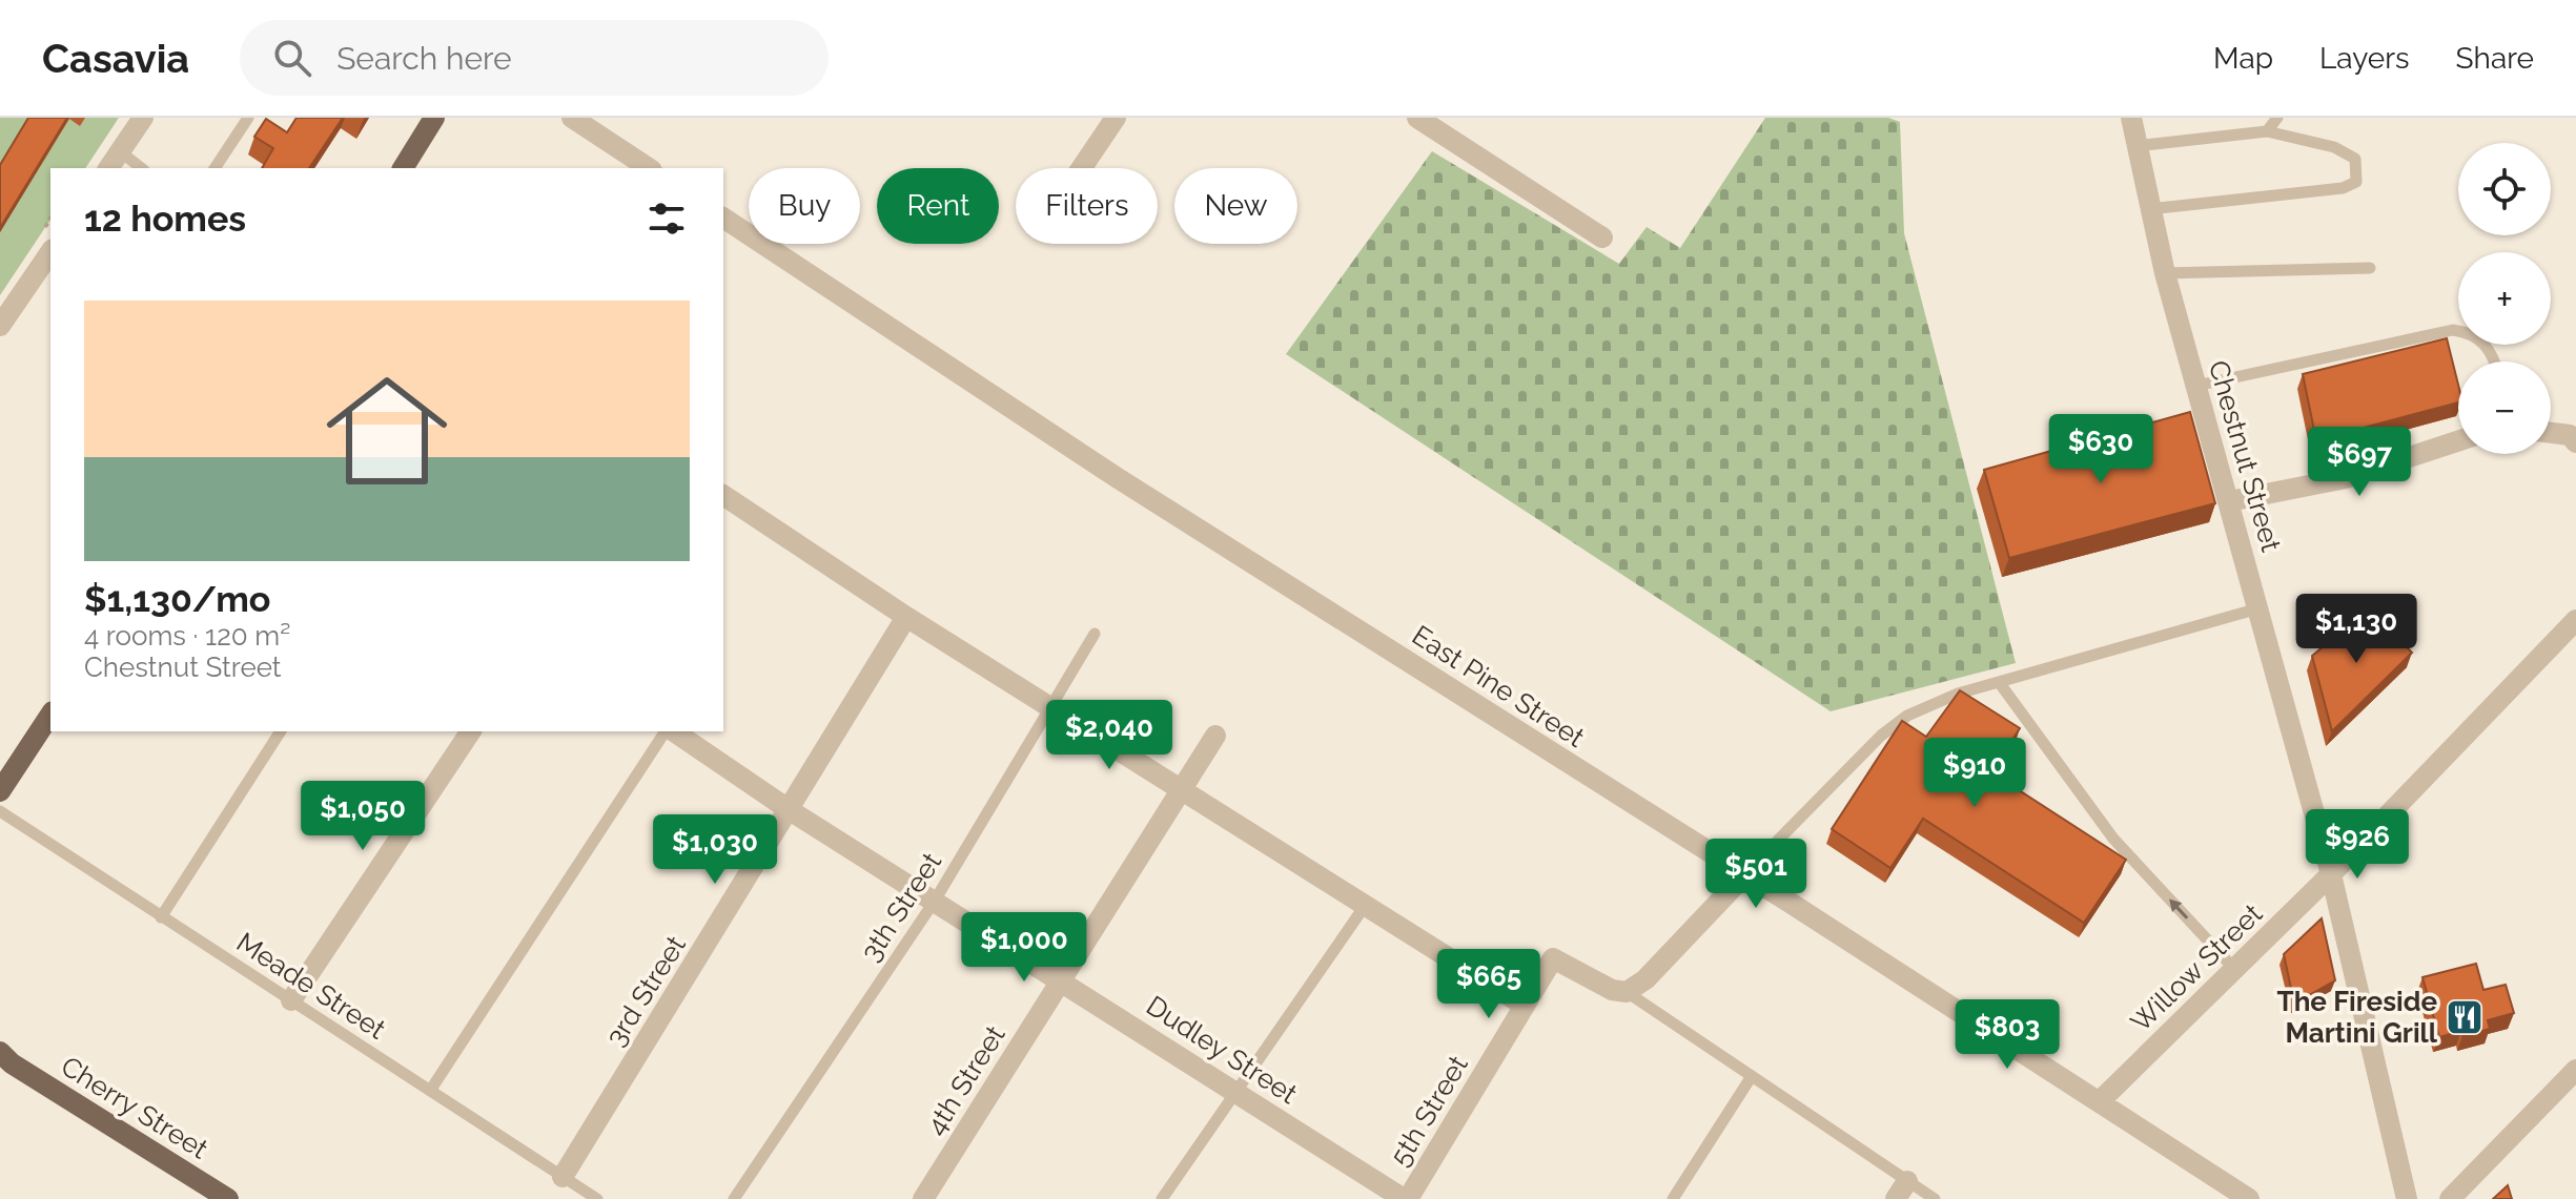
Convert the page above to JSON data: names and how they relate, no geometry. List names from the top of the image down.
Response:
{
  "streets": {
    "main road": ["Cherry Street"],
    "street": [
      "Chestnut Street",
      "East Pine Street",
      "Willow Street",
      "3rd Street",
      "Dudley Street",
      "4th Street",
      "5th Street"
    ],
    "lane": ["3th Street", "Meade Street"]
  },
  "crossings": [
    ["Chestnut Street", "Willow Street"],
    ["East Pine Street", "Willow Street"],
    ["3th Street", "Dudley Street"],
    ["Meade Street", "3rd Street"],
    ["3rd Street", "Dudley Street"],
    ["Dudley Street", "4th Street"],
    ["Dudley Street", "5th Street"]
  ],
  "places": {
    "restaurant": ["The Fireside Martini Grill"]
  },
  "page": {
    "header": "Casavia",
    "search": "Search here",
    "nav": ["Map", "Layers", "Share"],
    "map_buttons": ["+", "−"],
    "chip": [
      "Buy",
      "Rent",
      "Filters",
      "New"
    ],
    "heading": "12 homes",
    "list": [
      {
        "name": "$1,130/mo",
        "note": "4 rooms · 120 m² · Chestnut Street"
      }
    ],
    "price": [
      "$630",
      "$697",
      "$1,130",
      "$2,040",
      "$910",
      "$1,050",
      "$926",
      "$1,030",
      "$501",
      "$1,000",
      "$665",
      "$803"
    ]
  }
}
